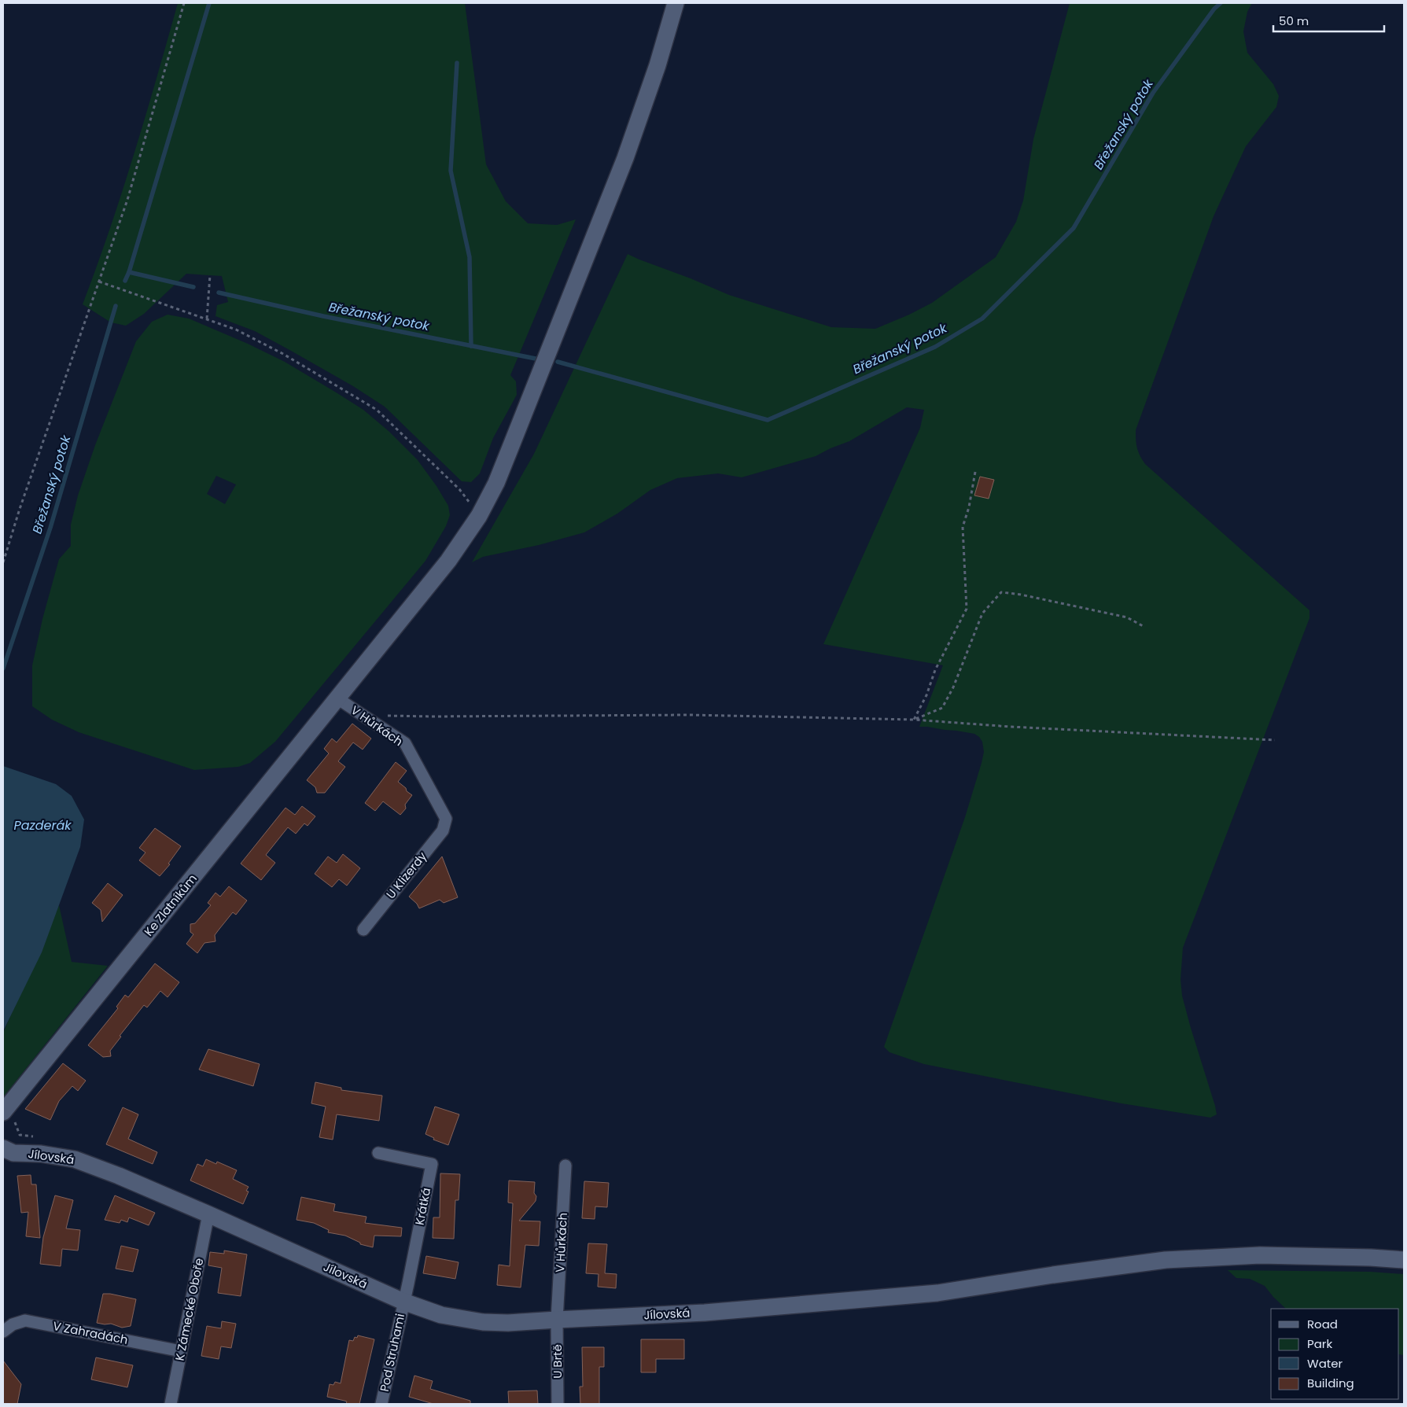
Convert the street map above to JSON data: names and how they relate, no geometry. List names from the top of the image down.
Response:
{
  "streets": {
    "street": [
      "V Hůrkách",
      "U Klizerdy",
      "Ke Zlatníkům",
      "Jílovská",
      "Krátká",
      "K Zámecké Oboře",
      "V Zahradách",
      "Pod Struhami",
      "U Brtě"
    ]
  },
  "crossings": [
    ["V Hůrkách", "U Klizerdy"],
    ["V Hůrkách", "Ke Zlatníkům"],
    ["V Hůrkách", "Jílovská"],
    ["V Hůrkách", "U Brtě"],
    ["Jílovská", "Krátká"],
    ["Jílovská", "K Zámecké Oboře"],
    ["Jílovská", "Pod Struhami"],
    ["Jílovská", "U Brtě"],
    ["Krátká", "Pod Struhami"],
    ["K Zámecké Oboře", "V Zahradách"]
  ],
  "water": ["Břežanský potok", "Pazderák"],
  "legend": [
    "Road",
    "Park",
    "Water",
    "Building"
  ],
  "scale_bar": "50 m"
}
